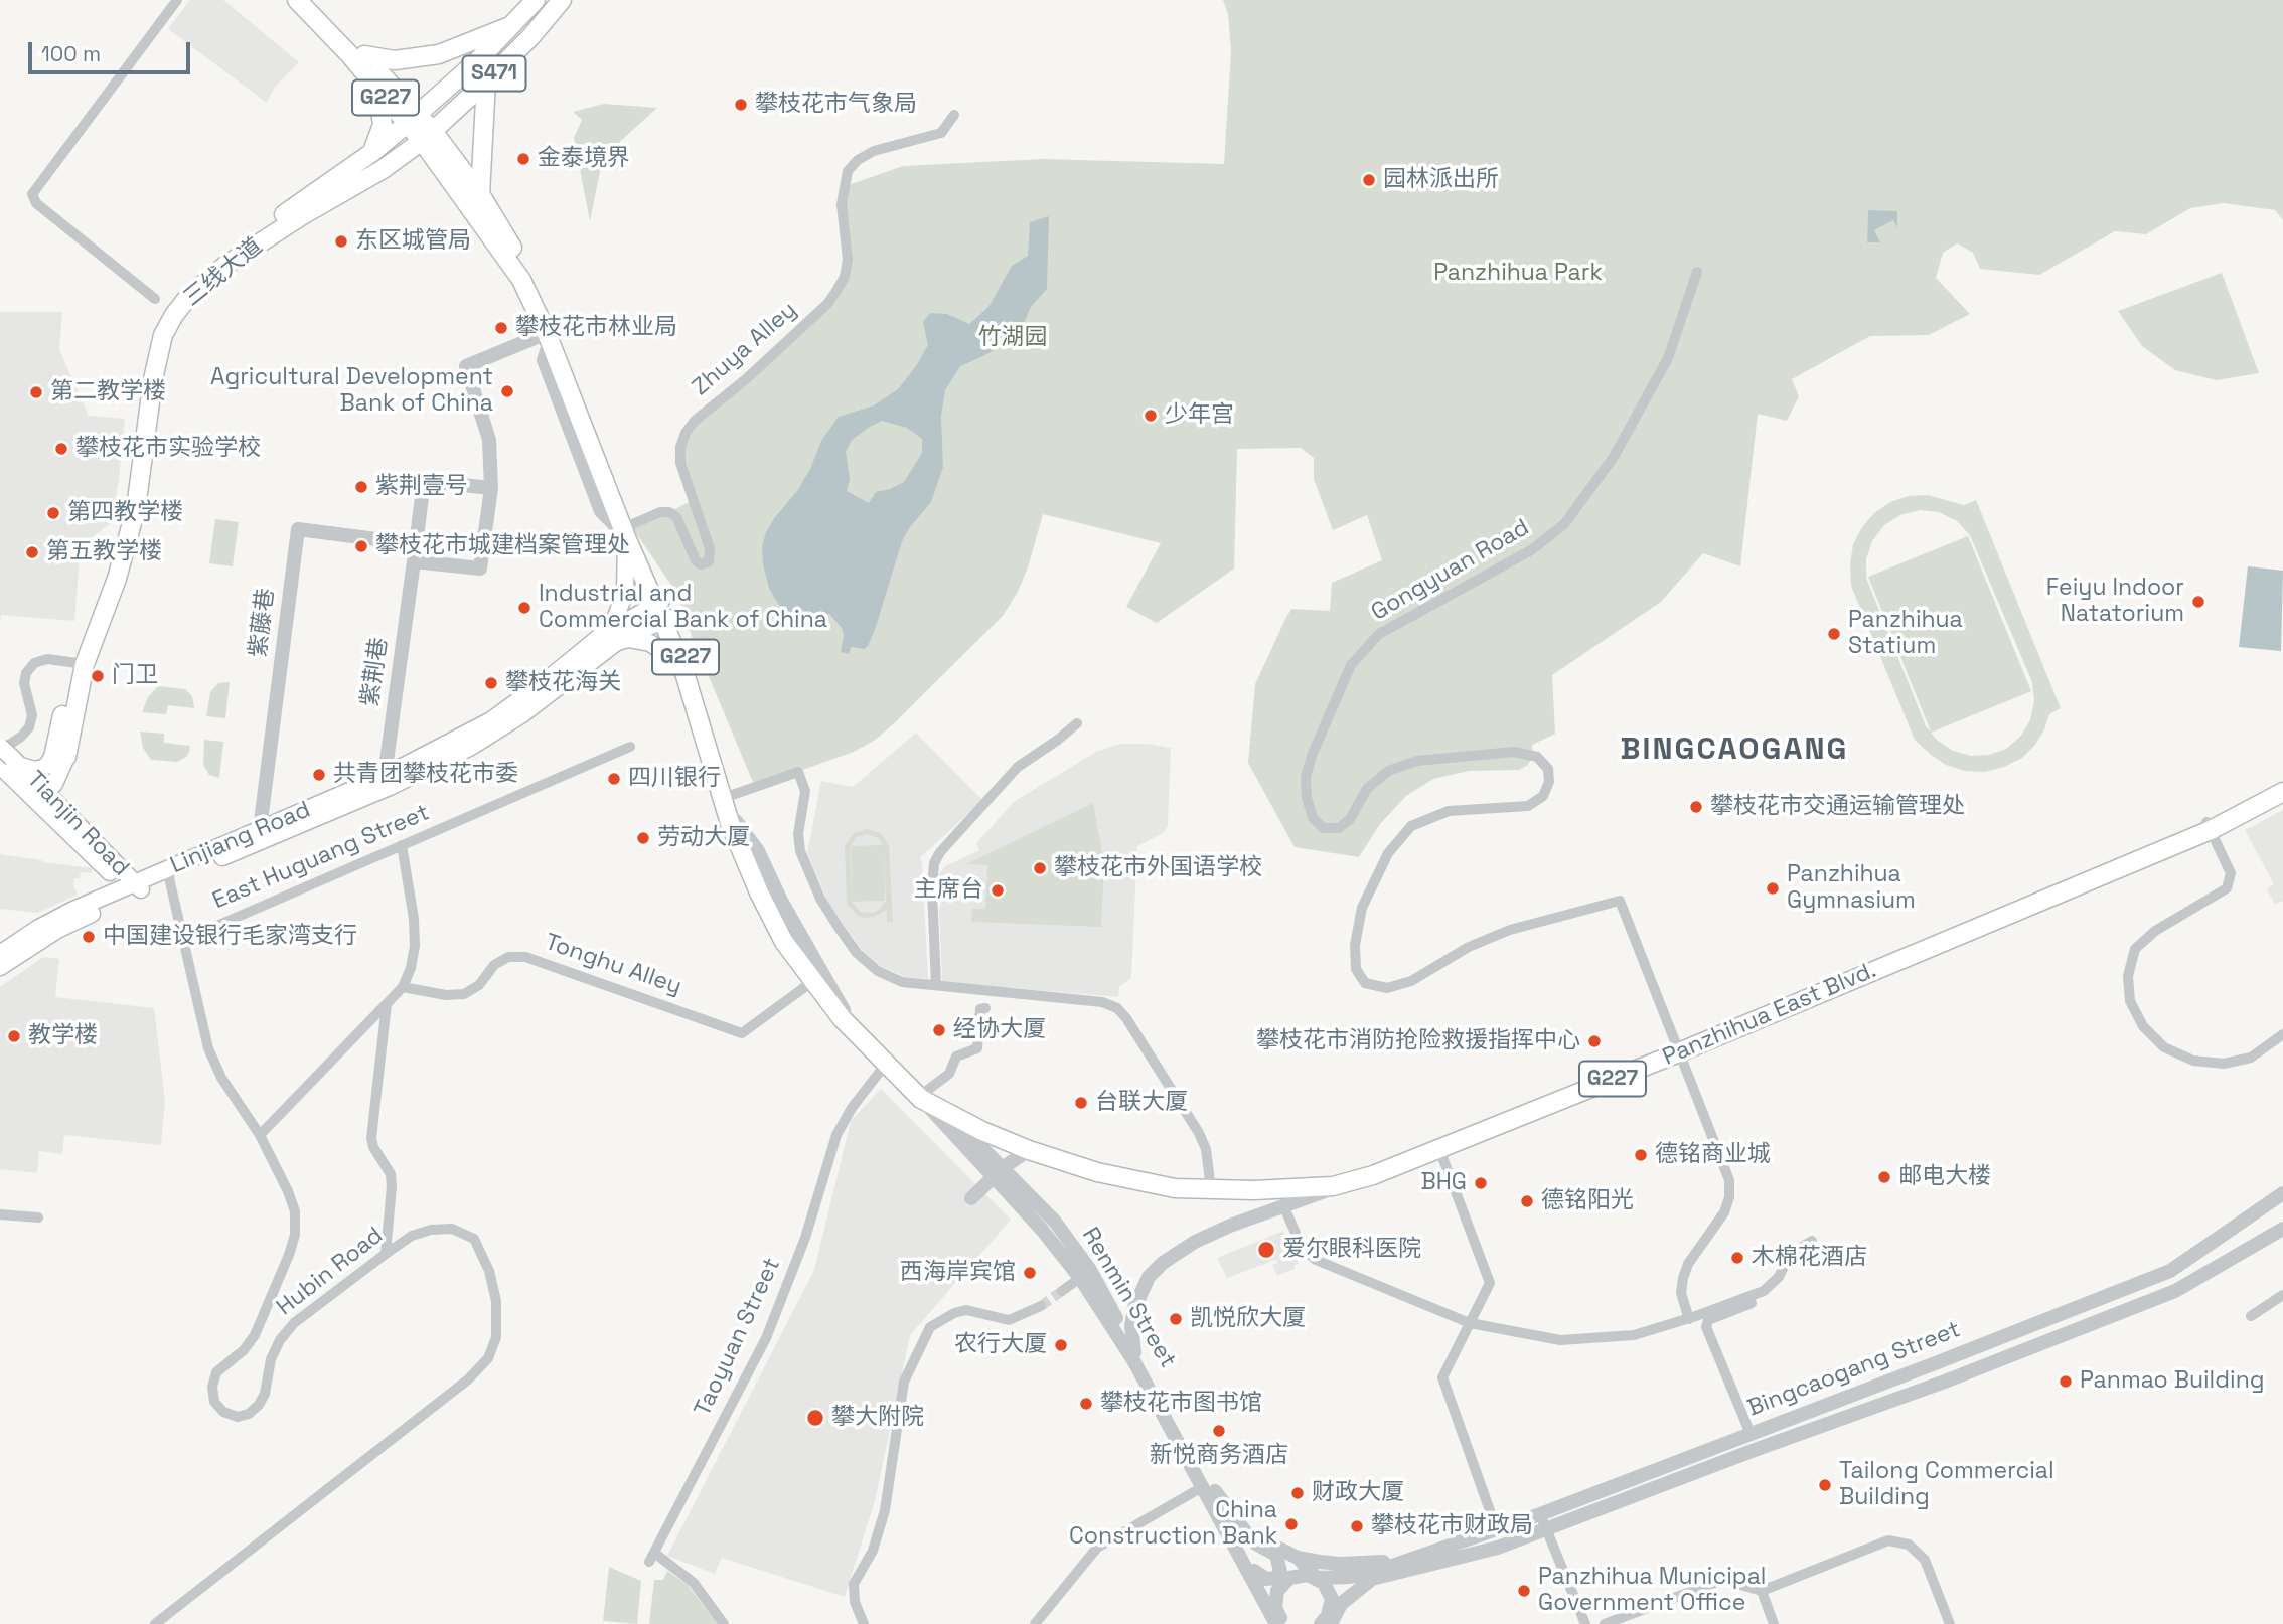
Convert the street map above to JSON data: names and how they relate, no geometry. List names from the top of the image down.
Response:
{
  "streets": {
    "main road": [
      "S471",
      "G227",
      "三线大道",
      "Tianjin Road",
      "Linjiang Road",
      "Panzhihua East Blvd."
    ],
    "street": [
      "Zhuya Alley",
      "Gongyuan Road",
      "紫藤巷",
      "紫荆巷",
      "East Huguang Street",
      "Tonghu Alley",
      "Hubin Road",
      "Renmin Street",
      "Taoyuan Street",
      "Bingcaogang Street"
    ]
  },
  "crossings": [
    ["G227", "三线大道"],
    ["G227", "Zhuya Alley"],
    ["G227", "Linjiang Road"],
    ["G227", "Tonghu Alley"],
    ["G227", "Panzhihua East Blvd."],
    ["G227", "Renmin Street"],
    ["G227", "Taoyuan Street"],
    ["Zhuya Alley", "Linjiang Road"],
    ["Gongyuan Road", "Panzhihua East Blvd."],
    ["紫藤巷", "紫荆巷"],
    ["紫藤巷", "Linjiang Road"],
    ["紫荆巷", "Linjiang Road"],
    ["Tianjin Road", "Linjiang Road"],
    ["Linjiang Road", "Hubin Road"],
    ["East Huguang Street", "Hubin Road"],
    ["Panzhihua East Blvd.", "Renmin Street"]
  ],
  "districts": ["BINGCAOGANG"],
  "parks": ["Panzhihua Park", "竹湖园"],
  "places": [
    "攀枝花市气象局",
    "金泰境界",
    "园林派出所",
    "东区城管局",
    "攀枝花市林业局",
    "Agricultural Development Bank of China",
    "第二教学楼",
    "少年宫",
    "攀枝花市实验学校",
    "紫荆壹号",
    "第四教学楼",
    "攀枝花市城建档案管理处",
    "第五教学楼",
    "Feiyu Indoor Natatorium",
    "Industrial and Commercial Bank of China",
    "Panzhihua Statium",
    "门卫",
    "攀枝花海关",
    "共青团攀枝花市委",
    "四川银行",
    "攀枝花市交通运输管理处",
    "劳动大厦",
    "攀枝花市外国语学校",
    "Panzhihua Gymnasium",
    "主席台",
    "中国建设银行毛家湾支行",
    "经协大厦",
    "教学楼",
    "攀枝花市消防抢险救援指挥中心",
    "台联大厦",
    "德铭商业城",
    "邮电大楼",
    "BHG",
    "德铭阳光",
    "爱尔眼科医院",
    "木棉花酒店",
    "西海岸宾馆",
    "凯悦欣大厦",
    "农行大厦",
    "Panmao Building",
    "攀枝花市图书馆",
    "攀大附院",
    "新悦商务酒店",
    "Tailong Commercial Building",
    "财政大厦",
    "China Construction Bank",
    "攀枝花市财政局",
    "Panzhihua Municipal Government Office"
  ],
  "scale_bar": "100 m"
}
